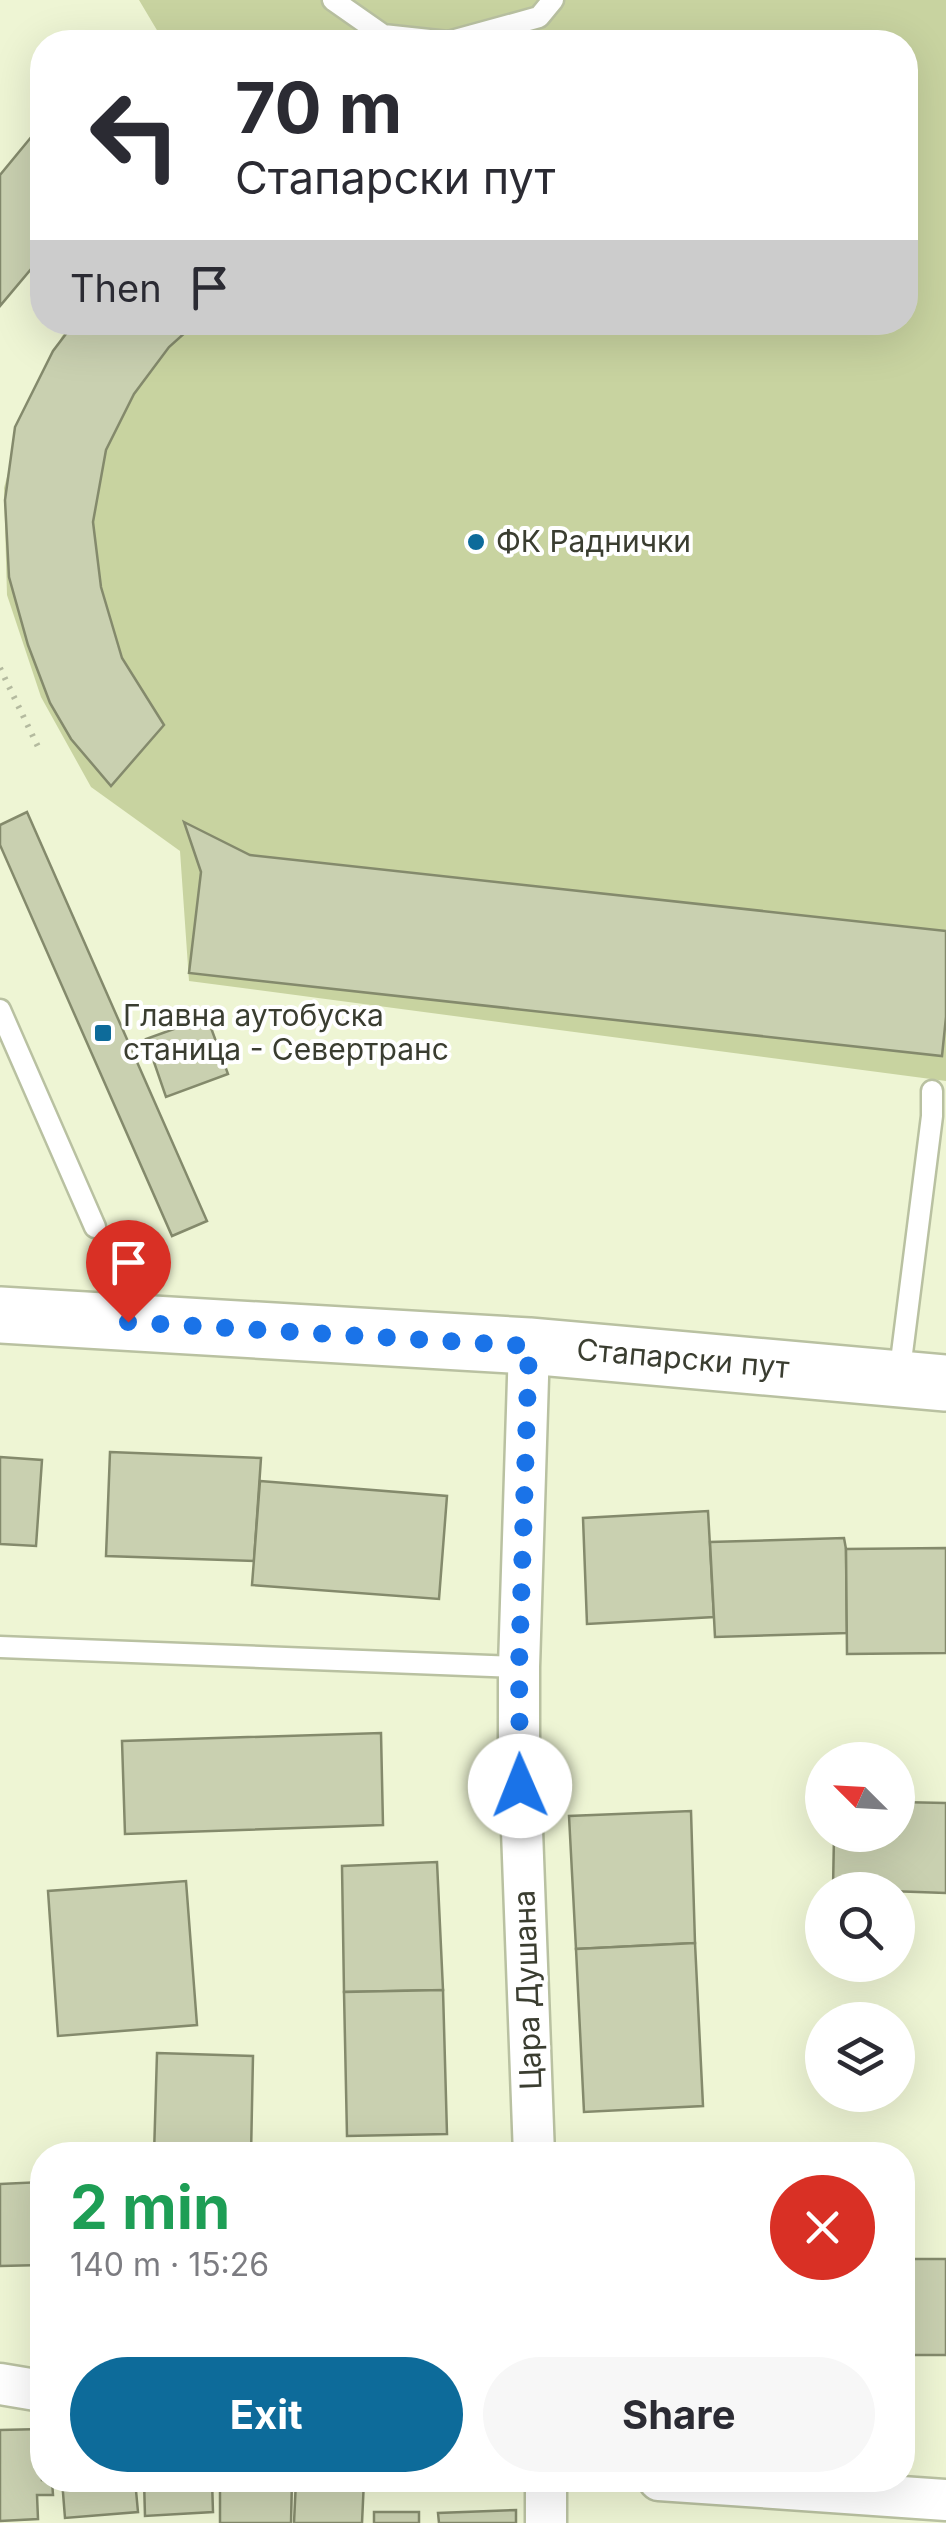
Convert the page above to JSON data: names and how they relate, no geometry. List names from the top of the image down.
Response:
{
  "streets": {
    "main road": ["Стапарски пут"],
    "street": ["Цара Душана"]
  },
  "crossings": [
    ["Стапарски пут", "Цара Душана"]
  ],
  "places": {
    "other": ["ФК Раднички"],
    "transit": ["Главна аутобуска станица - Севертранс"]
  },
  "north": "top left",
  "page": {
    "turn": ["70 m", "Стапарски пут"],
    "then": "Then",
    "heading": ["2 min", "140 m · 15:26"],
    "buttons": ["Exit", "Share"]
  }
}
